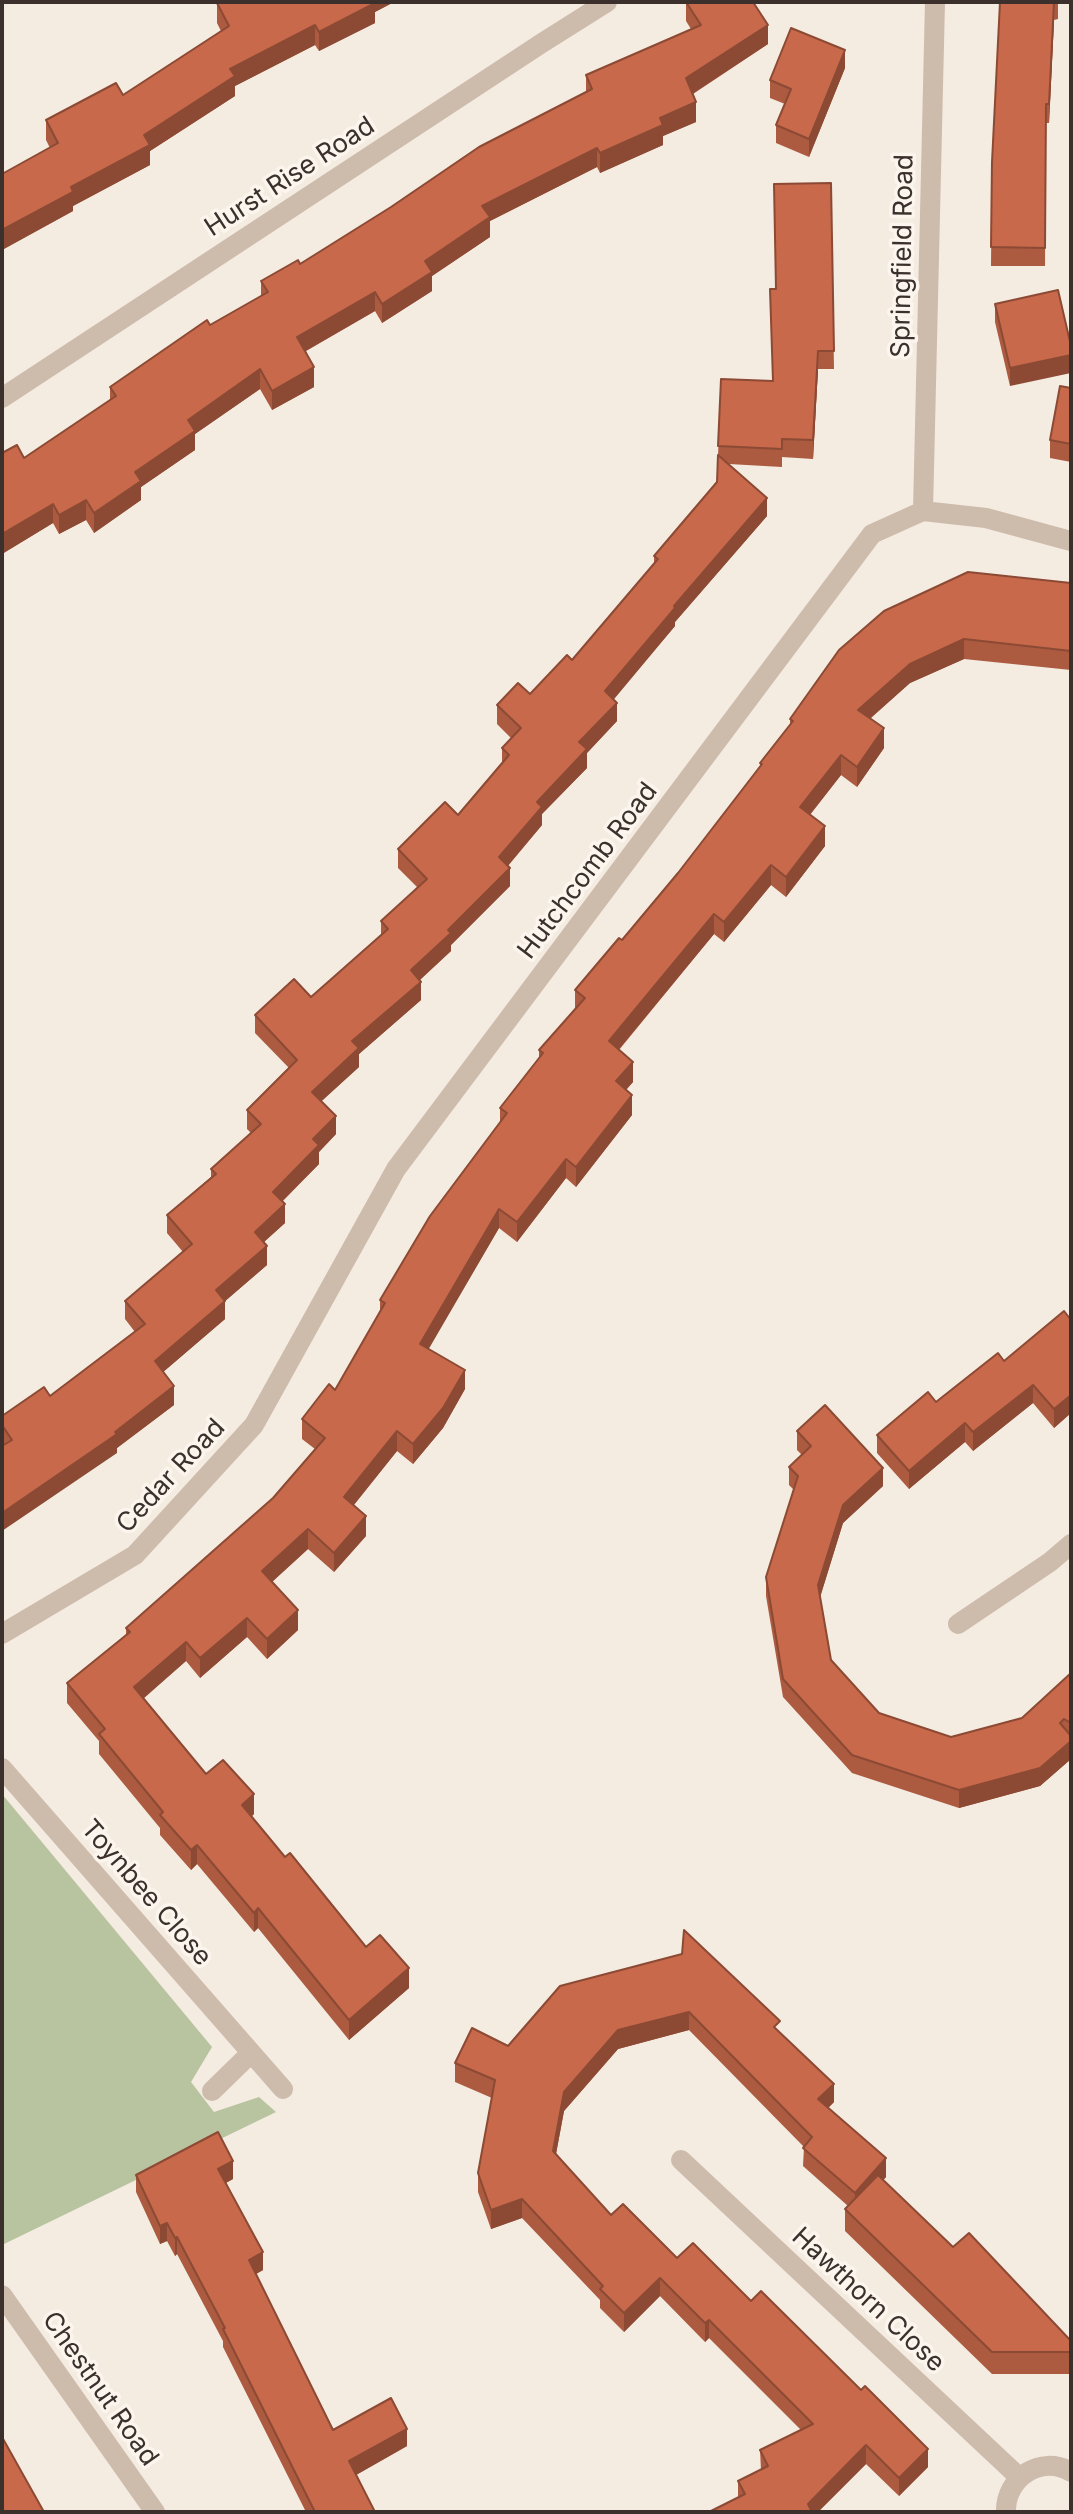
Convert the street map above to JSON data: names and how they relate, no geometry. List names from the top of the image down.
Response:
{
  "streets": {
    "street": [
      "Hurst Rise Road",
      "Springfield Road",
      "Hutchcomb Road",
      "Cedar Road",
      "Toynbee Close",
      "Hawthorn Close",
      "Chestnut Road"
    ]
  },
  "crossings": [
    ["Springfield Road", "Hutchcomb Road"],
    ["Hutchcomb Road", "Cedar Road"]
  ]
}
